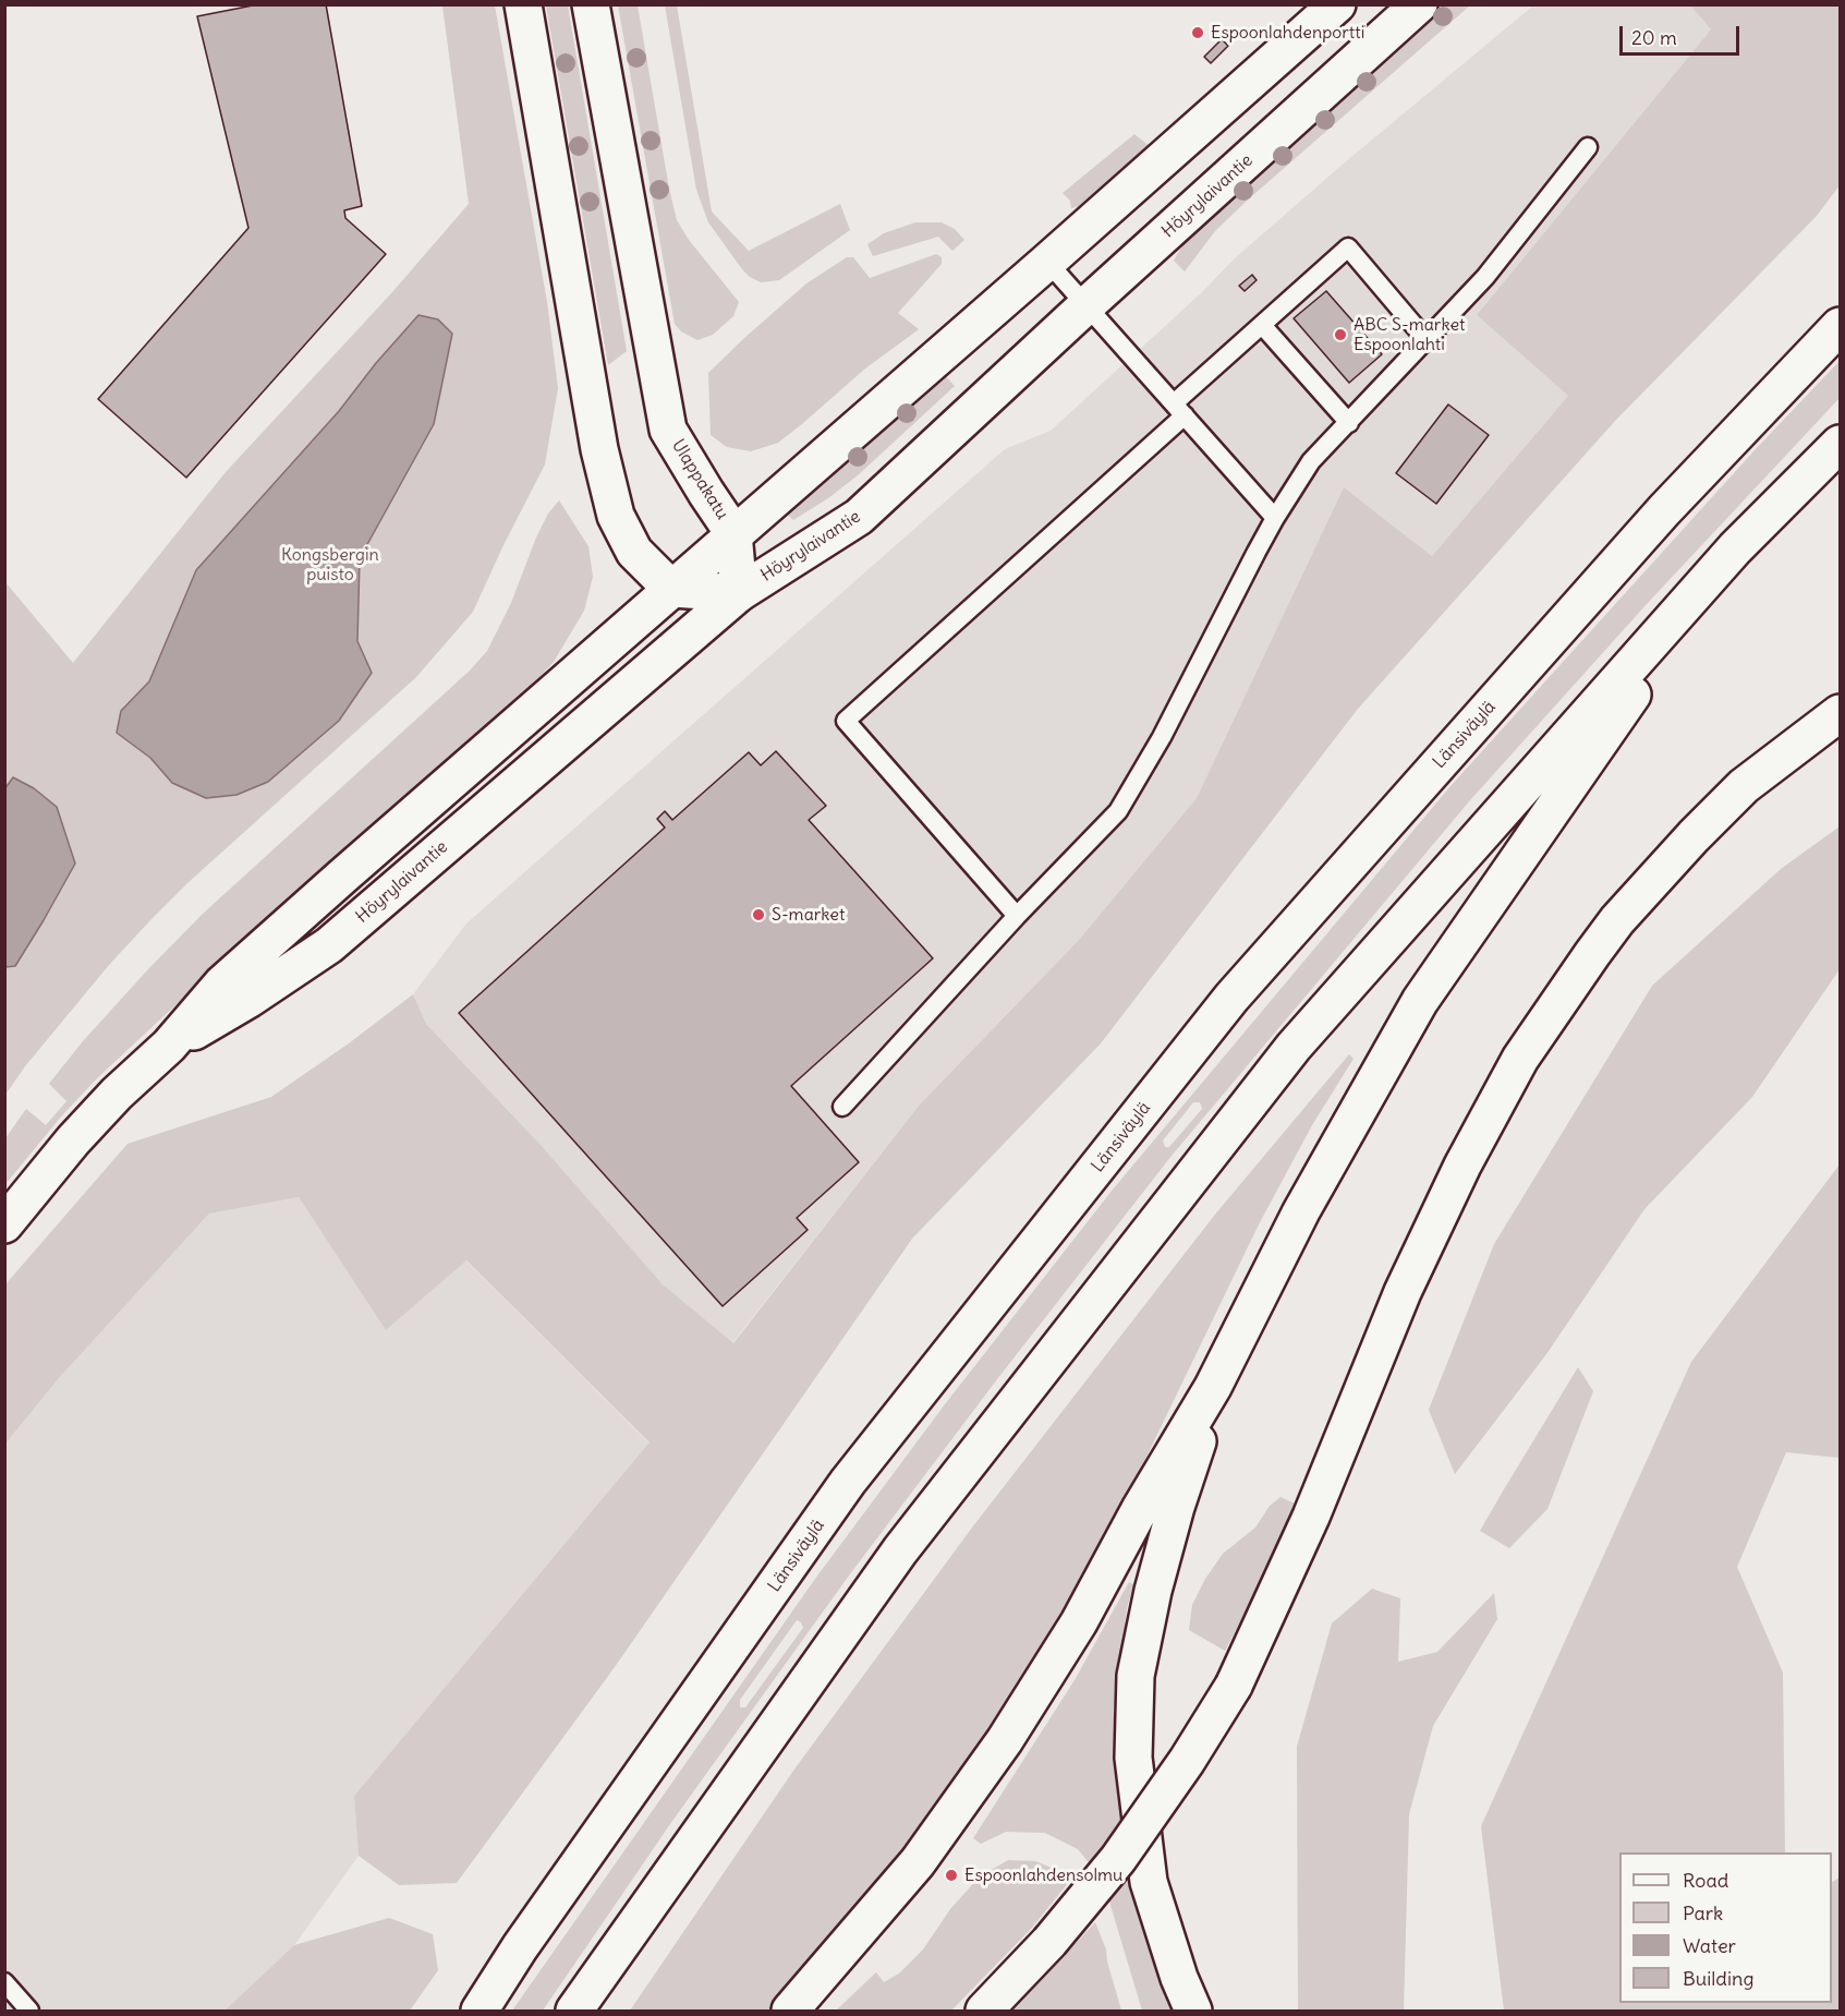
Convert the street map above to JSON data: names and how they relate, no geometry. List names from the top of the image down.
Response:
{
  "streets": {
    "main road": ["Höyrylaivantie", "Ulappakatu", "Länsiväylä"]
  },
  "crossings": [
    ["Höyrylaivantie", "Ulappakatu"]
  ],
  "parks": ["Kongsbergin puisto"],
  "places": [
    "Espoonlahdenportti",
    "ABC S-market Espoonlahti",
    "S-market",
    "Espoonlahdensolmu"
  ],
  "legend": [
    "Road",
    "Park",
    "Water",
    "Building"
  ],
  "scale_bar": "20 m"
}
